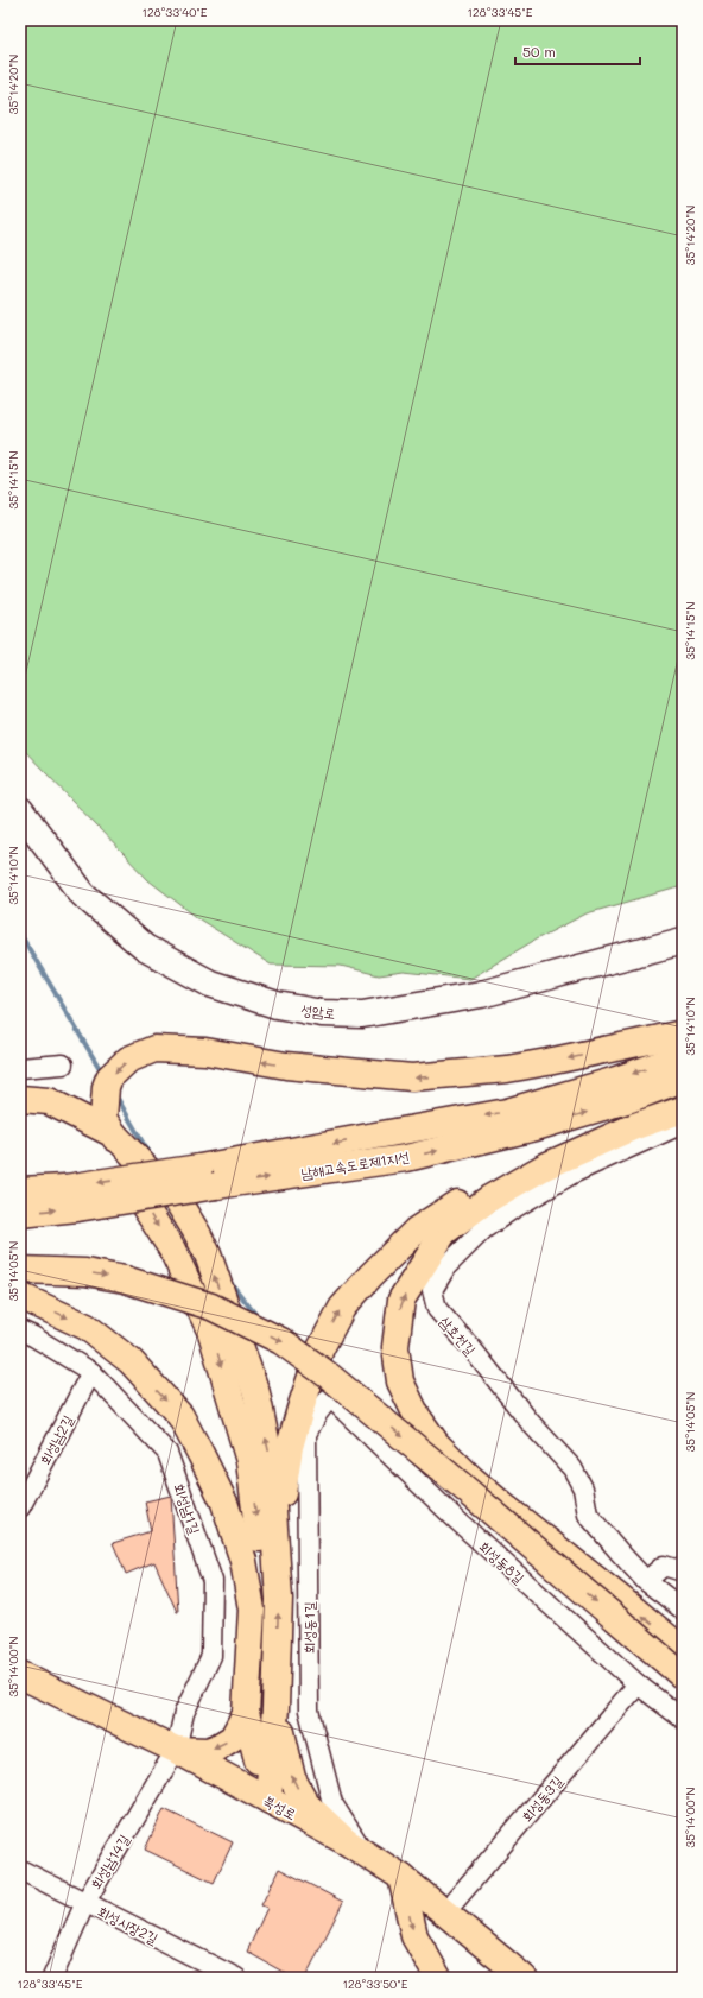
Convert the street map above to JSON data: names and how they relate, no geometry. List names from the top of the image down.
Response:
{
  "streets": {
    "main road": ["성암로", "남해고속도로제1지선", "북성로"],
    "street": [
      "삼호천길",
      "회성남2길",
      "회성남1길",
      "회성동8길",
      "회성동1길",
      "회성동3길",
      "회성남14길",
      "회성시장2길"
    ]
  },
  "crossings": [
    ["회성남2길", "회성남1길"],
    ["회성남1길", "북성로"],
    ["회성남1길", "회성남14길"],
    ["회성동8길", "회성동1길"],
    ["회성동8길", "회성동3길"],
    ["회성동1길", "북성로"],
    ["회성동3길", "북성로"],
    ["북성로", "회성남14길"],
    ["회성남14길", "회성시장2길"]
  ],
  "scale_bar": "50 m",
  "coordinates": [
    "128°33'40\"E",
    "128°33'45\"E",
    "35°14'20\"N",
    "35°14'15\"N",
    "35°14'10\"N",
    "35°14'05\"N",
    "35°14'00\"N",
    "128°33'50\"E"
  ]
}
